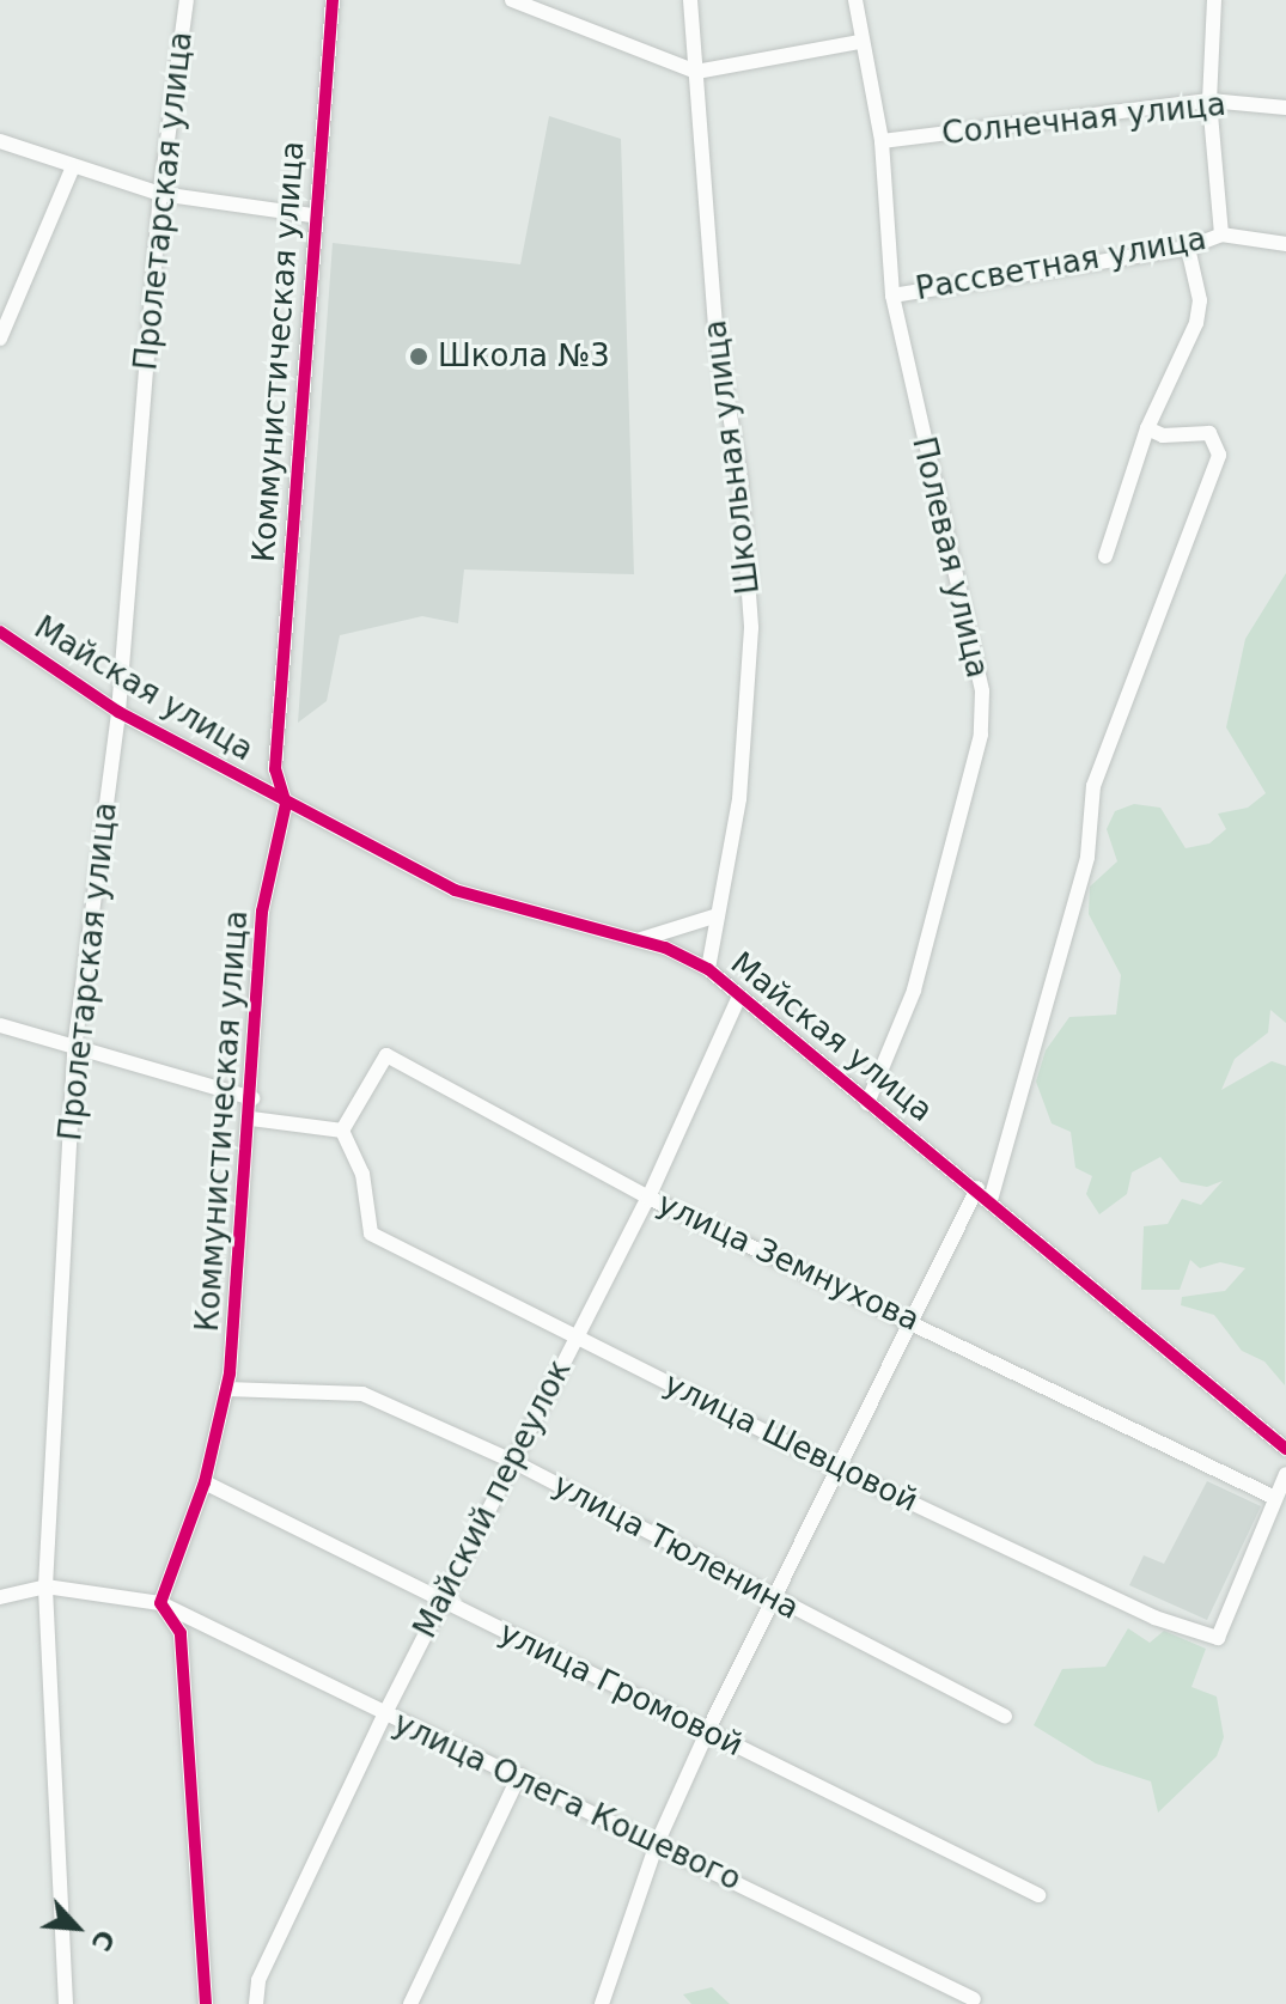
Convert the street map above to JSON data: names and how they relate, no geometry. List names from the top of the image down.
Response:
{
  "streets": {
    "street": [
      "Солнечная улица",
      "Пролетарская улица",
      "Рассветная улица",
      "Коммунистическая улица",
      "Школьная улица",
      "Полевая улица",
      "Майская улица",
      "улица Земнухова",
      "улица Шевцовой",
      "Майский переулок",
      "улица Тюленина",
      "улица Громовой",
      "улица Олега Кошевого"
    ]
  },
  "crossings": [
    ["Солнечная улица", "Полевая улица"],
    ["Пролетарская улица", "Майская улица"],
    ["Пролетарская улица", "улица Олега Кошевого"],
    ["Рассветная улица", "Полевая улица"],
    ["Коммунистическая улица", "Майская улица"],
    ["Коммунистическая улица", "улица Тюленина"],
    ["Коммунистическая улица", "улица Громовой"],
    ["Коммунистическая улица", "улица Олега Кошевого"],
    ["Школьная улица", "Майская улица"],
    ["Полевая улица", "Майская улица"],
    ["Майская улица", "Майский переулок"],
    ["улица Земнухова", "улица Шевцовой"],
    ["улица Земнухова", "Майский переулок"],
    ["улица Шевцовой", "Майский переулок"],
    ["Майский переулок", "улица Тюленина"],
    ["Майский переулок", "улица Громовой"],
    ["Майский переулок", "улица Олега Кошевого"]
  ],
  "places": ["Школа №3"],
  "north": "bottom right"
}
